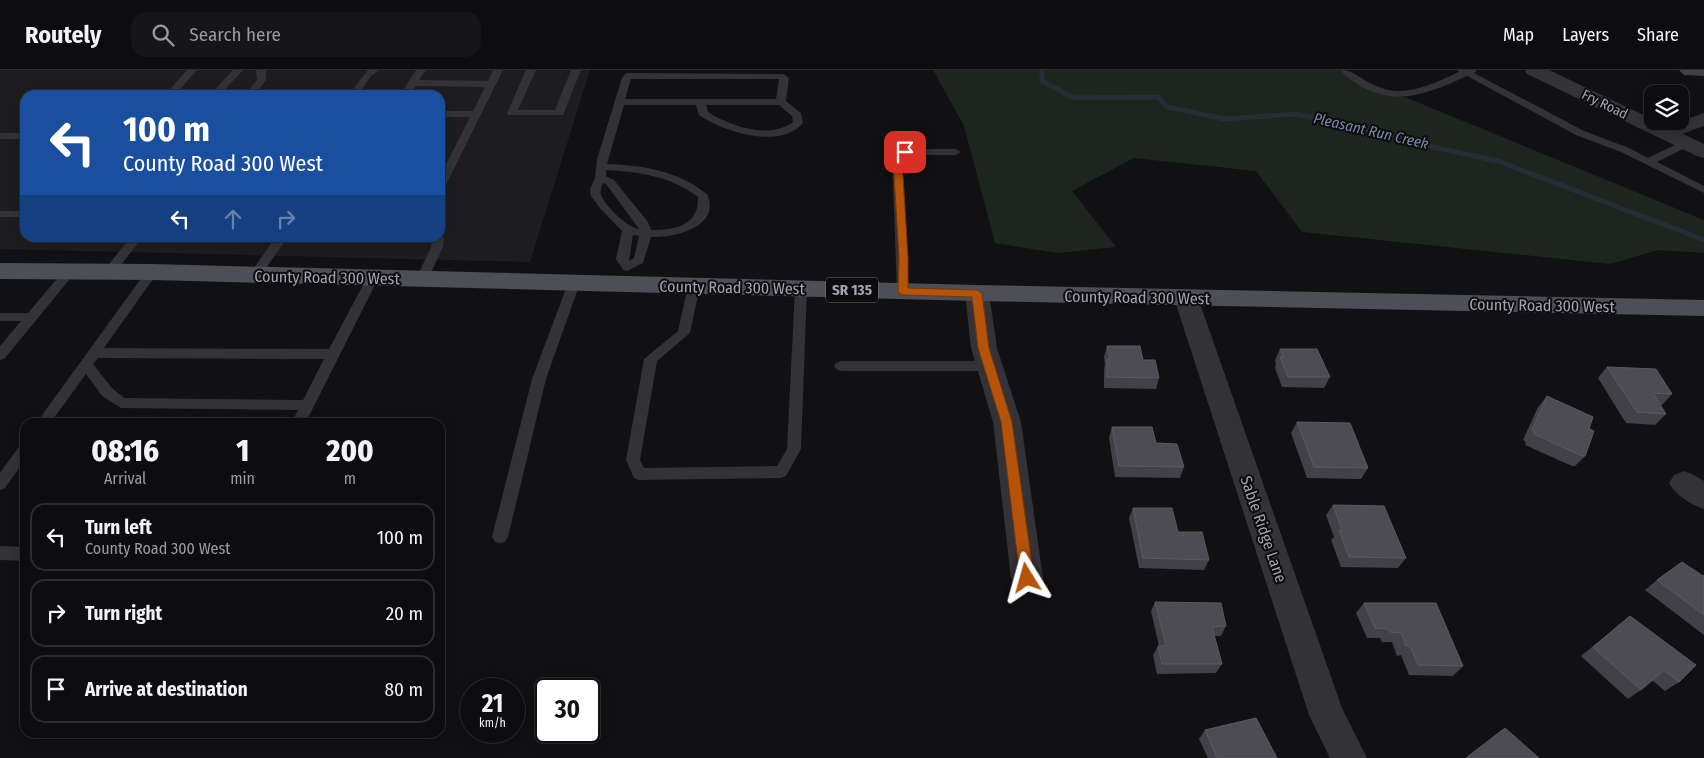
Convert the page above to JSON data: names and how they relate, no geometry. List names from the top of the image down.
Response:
{
  "streets": {
    "main road": ["County Road 300 West", "SR 135"],
    "street": ["Fry Road", "Sable Ridge Lane"]
  },
  "crossings": [
    ["County Road 300 West", "Sable Ridge Lane"]
  ],
  "water": ["Pleasant Run Creek"],
  "page": {
    "header": "Routely",
    "search": "Search here",
    "nav": ["Map", "Layers", "Share"],
    "turn": ["100 m", "County Road 300 West"],
    "eta": [
      "08:16",
      "Arrival",
      "1",
      "min",
      "200",
      "m"
    ],
    "list": [
      {
        "name": "Turn left",
        "note": "County Road 300 West",
        "value": "100 m"
      },
      {
        "name": "Turn right",
        "value": "20 m"
      },
      {
        "name": "Arrive at destination",
        "value": "80 m"
      }
    ],
    "speed": "21 km/h",
    "limit": "30"
  }
}
